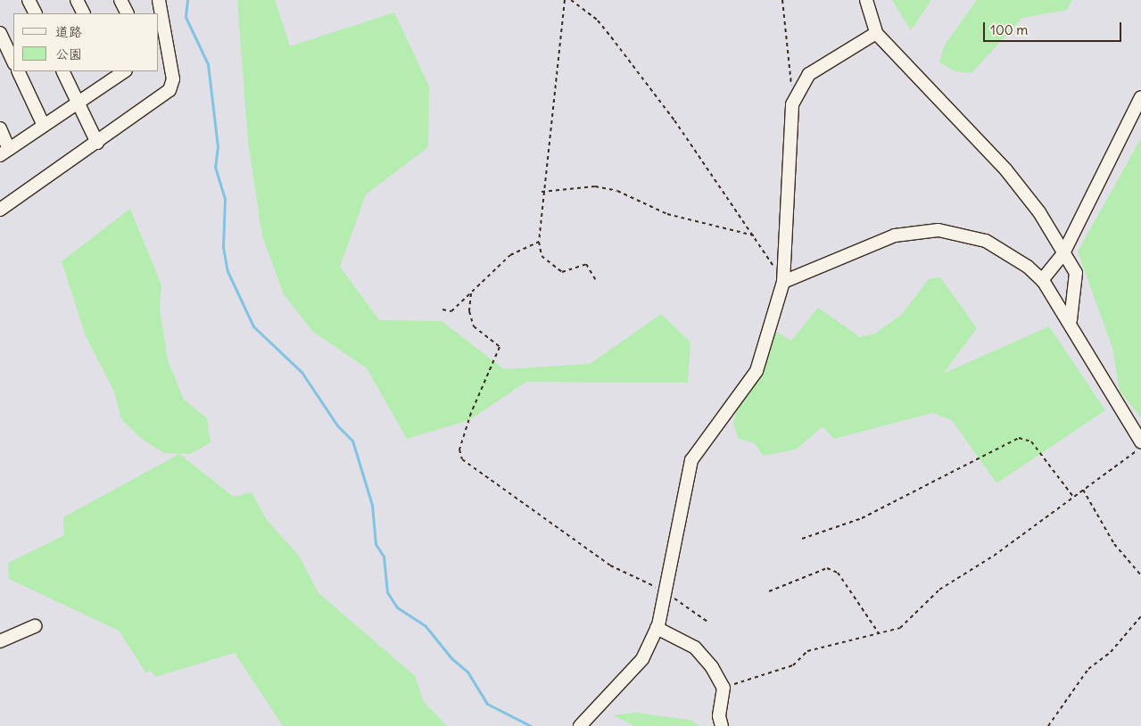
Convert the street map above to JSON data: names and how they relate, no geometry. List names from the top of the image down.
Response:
{
  "legend": ["道路", "公園"],
  "scale_bar": "100 m"
}
